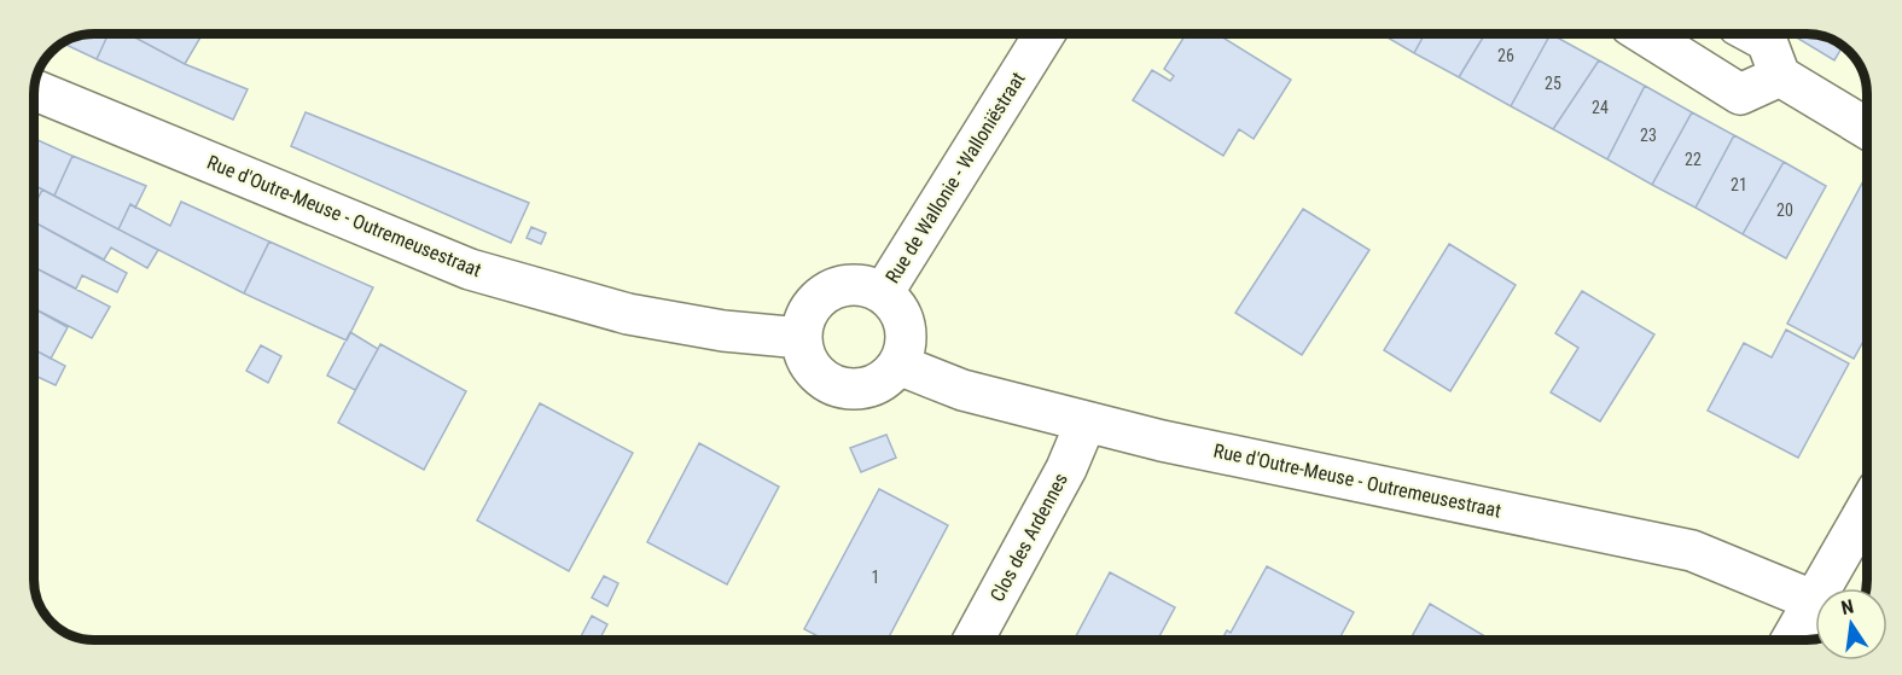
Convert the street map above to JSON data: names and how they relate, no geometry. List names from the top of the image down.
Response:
{
  "streets": {
    "street": ["Rue de Wallonie - Walloniëstraat", "Rue d'Outre-Meuse - Outremeusestraat", "Clos des Ardennes"]
  },
  "crossings": [
    ["Rue de Wallonie - Walloniëstraat", "Rue d'Outre-Meuse - Outremeusestraat"],
    ["Rue d'Outre-Meuse - Outremeusestraat", "Clos des Ardennes"]
  ],
  "house_numbers": [
    "26",
    "25",
    "24",
    "23",
    "22",
    "21",
    "20",
    "1"
  ],
  "north": "top"
}
